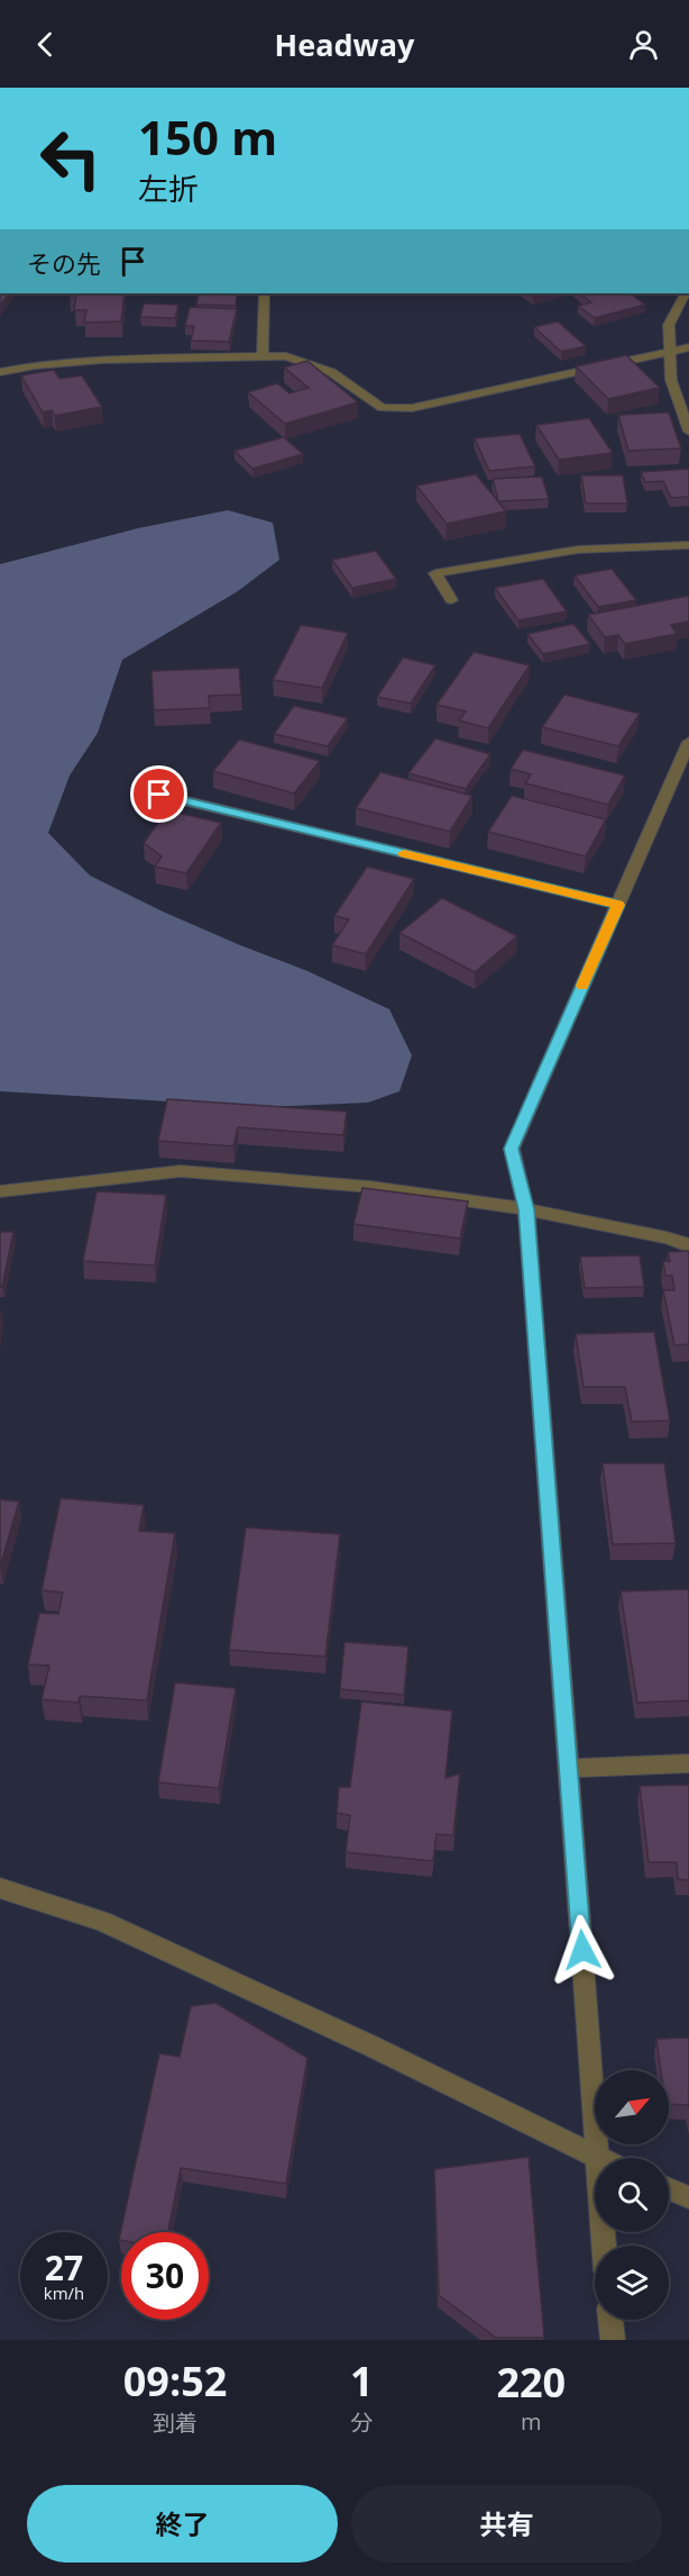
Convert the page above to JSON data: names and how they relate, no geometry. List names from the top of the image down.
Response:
{
  "north": "top right",
  "page": {
    "header": "Headway",
    "turn": ["150 m", "左折"],
    "then": "その先",
    "speed": "27 km/h",
    "limit": "30",
    "eta": [
      "09:52",
      "到着",
      "1",
      "分",
      "220",
      "m"
    ],
    "buttons": ["終了", "共有"]
  }
}
